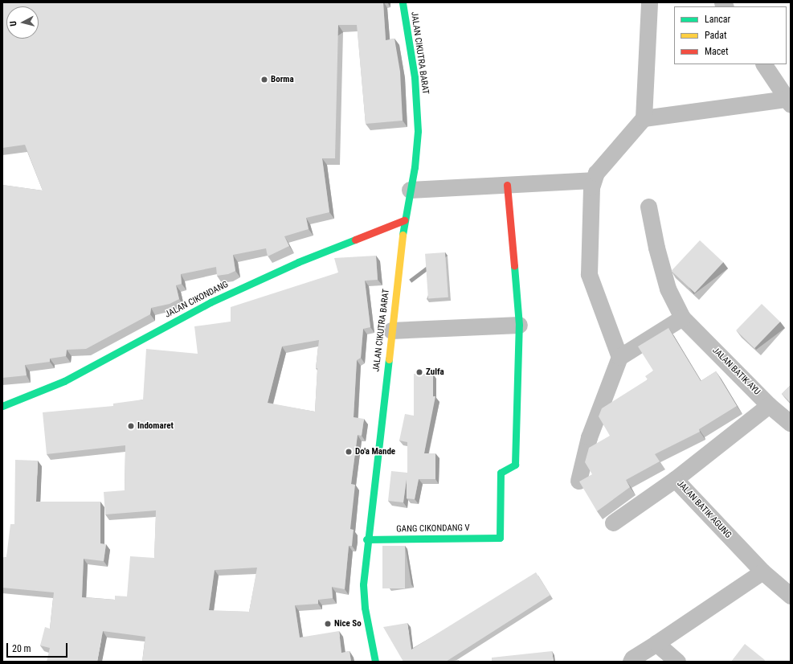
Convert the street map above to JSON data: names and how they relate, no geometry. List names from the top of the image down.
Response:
{
  "streets": {
    "street": [
      "JALAN CIKUTRA BARAT",
      "JALAN CIKONDANG",
      "JALAN BATIK AYU",
      "JALAN BATIK AGUNG",
      "GANG CIKONDANG V"
    ]
  },
  "crossings": [
    ["JALAN CIKUTRA BARAT", "JALAN CIKONDANG"],
    ["JALAN CIKUTRA BARAT", "GANG CIKONDANG V"],
    ["JALAN BATIK AYU", "JALAN BATIK AGUNG"]
  ],
  "places": [
    "Borma",
    "Zulfa",
    "Indomaret",
    "Do'a Mande",
    "Nice So"
  ],
  "legend": ["Lancar", "Padat", "Macet"],
  "scale_bar": "20 m",
  "north": "left"
}
